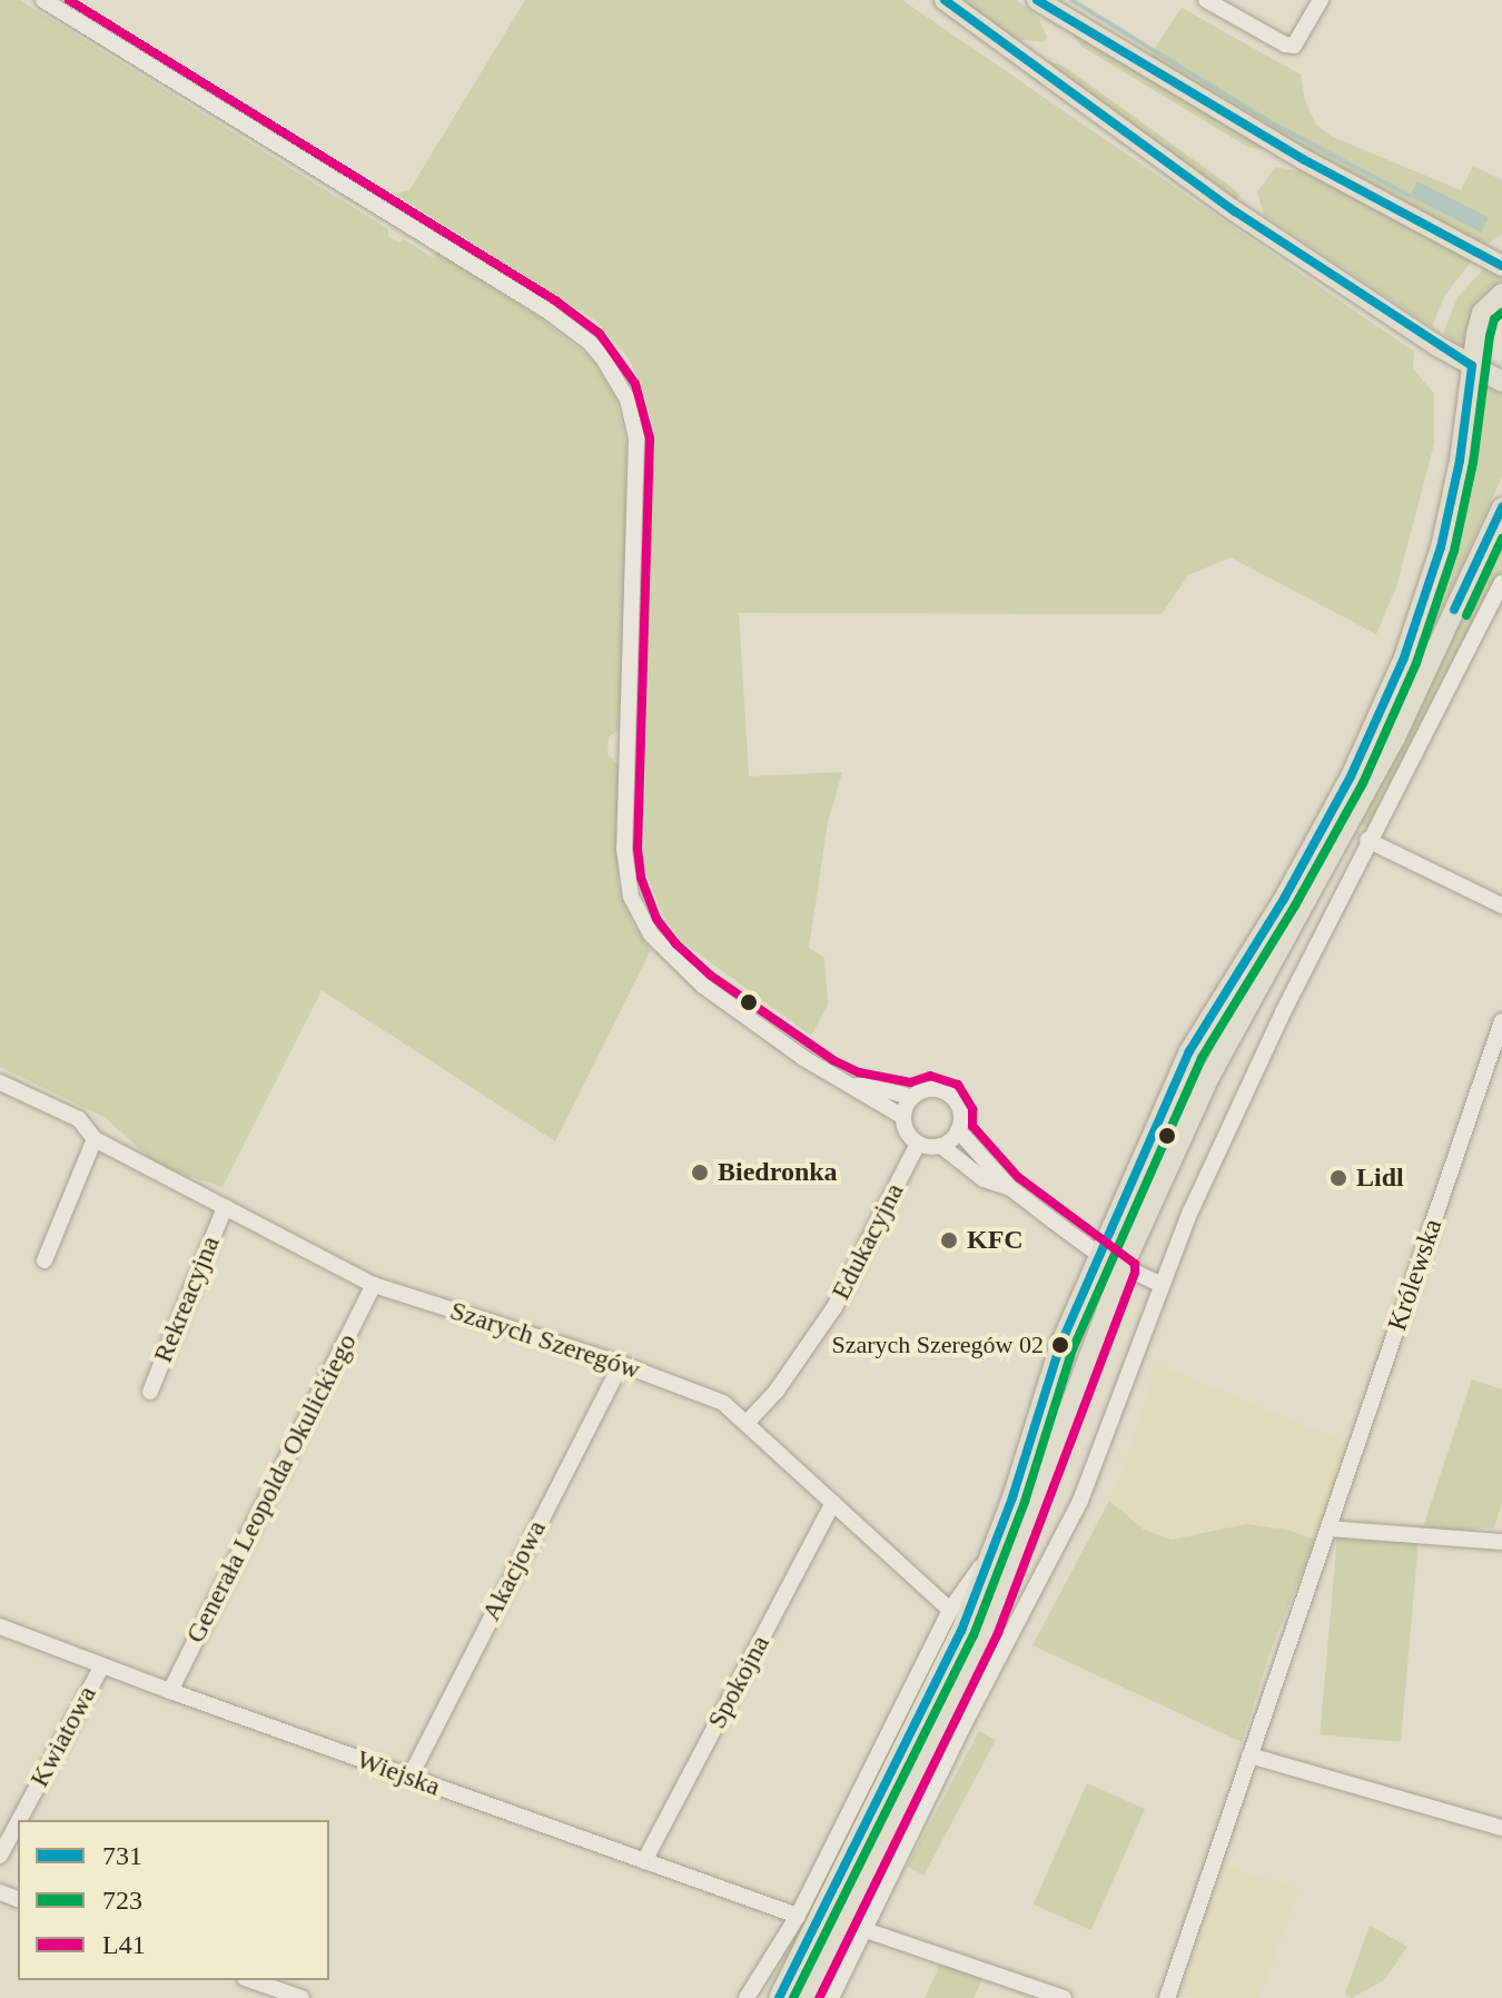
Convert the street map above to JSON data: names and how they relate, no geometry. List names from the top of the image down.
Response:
{
  "streets": {
    "street": [
      "Edukacyjna",
      "Królewska",
      "Rekreacyjna",
      "Szarych Szeregów",
      "Generała Leopolda Okulickiego",
      "Akacjowa",
      "Spokojna",
      "Kwiatowa",
      "Wiejska"
    ]
  },
  "crossings": [
    ["Edukacyjna", "Szarych Szeregów"],
    ["Rekreacyjna", "Szarych Szeregów"],
    ["Szarych Szeregów", "Generała Leopolda Okulickiego"],
    ["Szarych Szeregów", "Akacjowa"],
    ["Szarych Szeregów", "Spokojna"],
    ["Generała Leopolda Okulickiego", "Wiejska"],
    ["Akacjowa", "Wiejska"],
    ["Spokojna", "Wiejska"],
    ["Kwiatowa", "Wiejska"]
  ],
  "places": [
    "Biedronka",
    "Lidl",
    "KFC",
    "Szarych Szeregów 02"
  ],
  "lines": ["transit line 731", "transit line L41", "transit line 723"],
  "legend": ["731", "723", "L41"]
}
